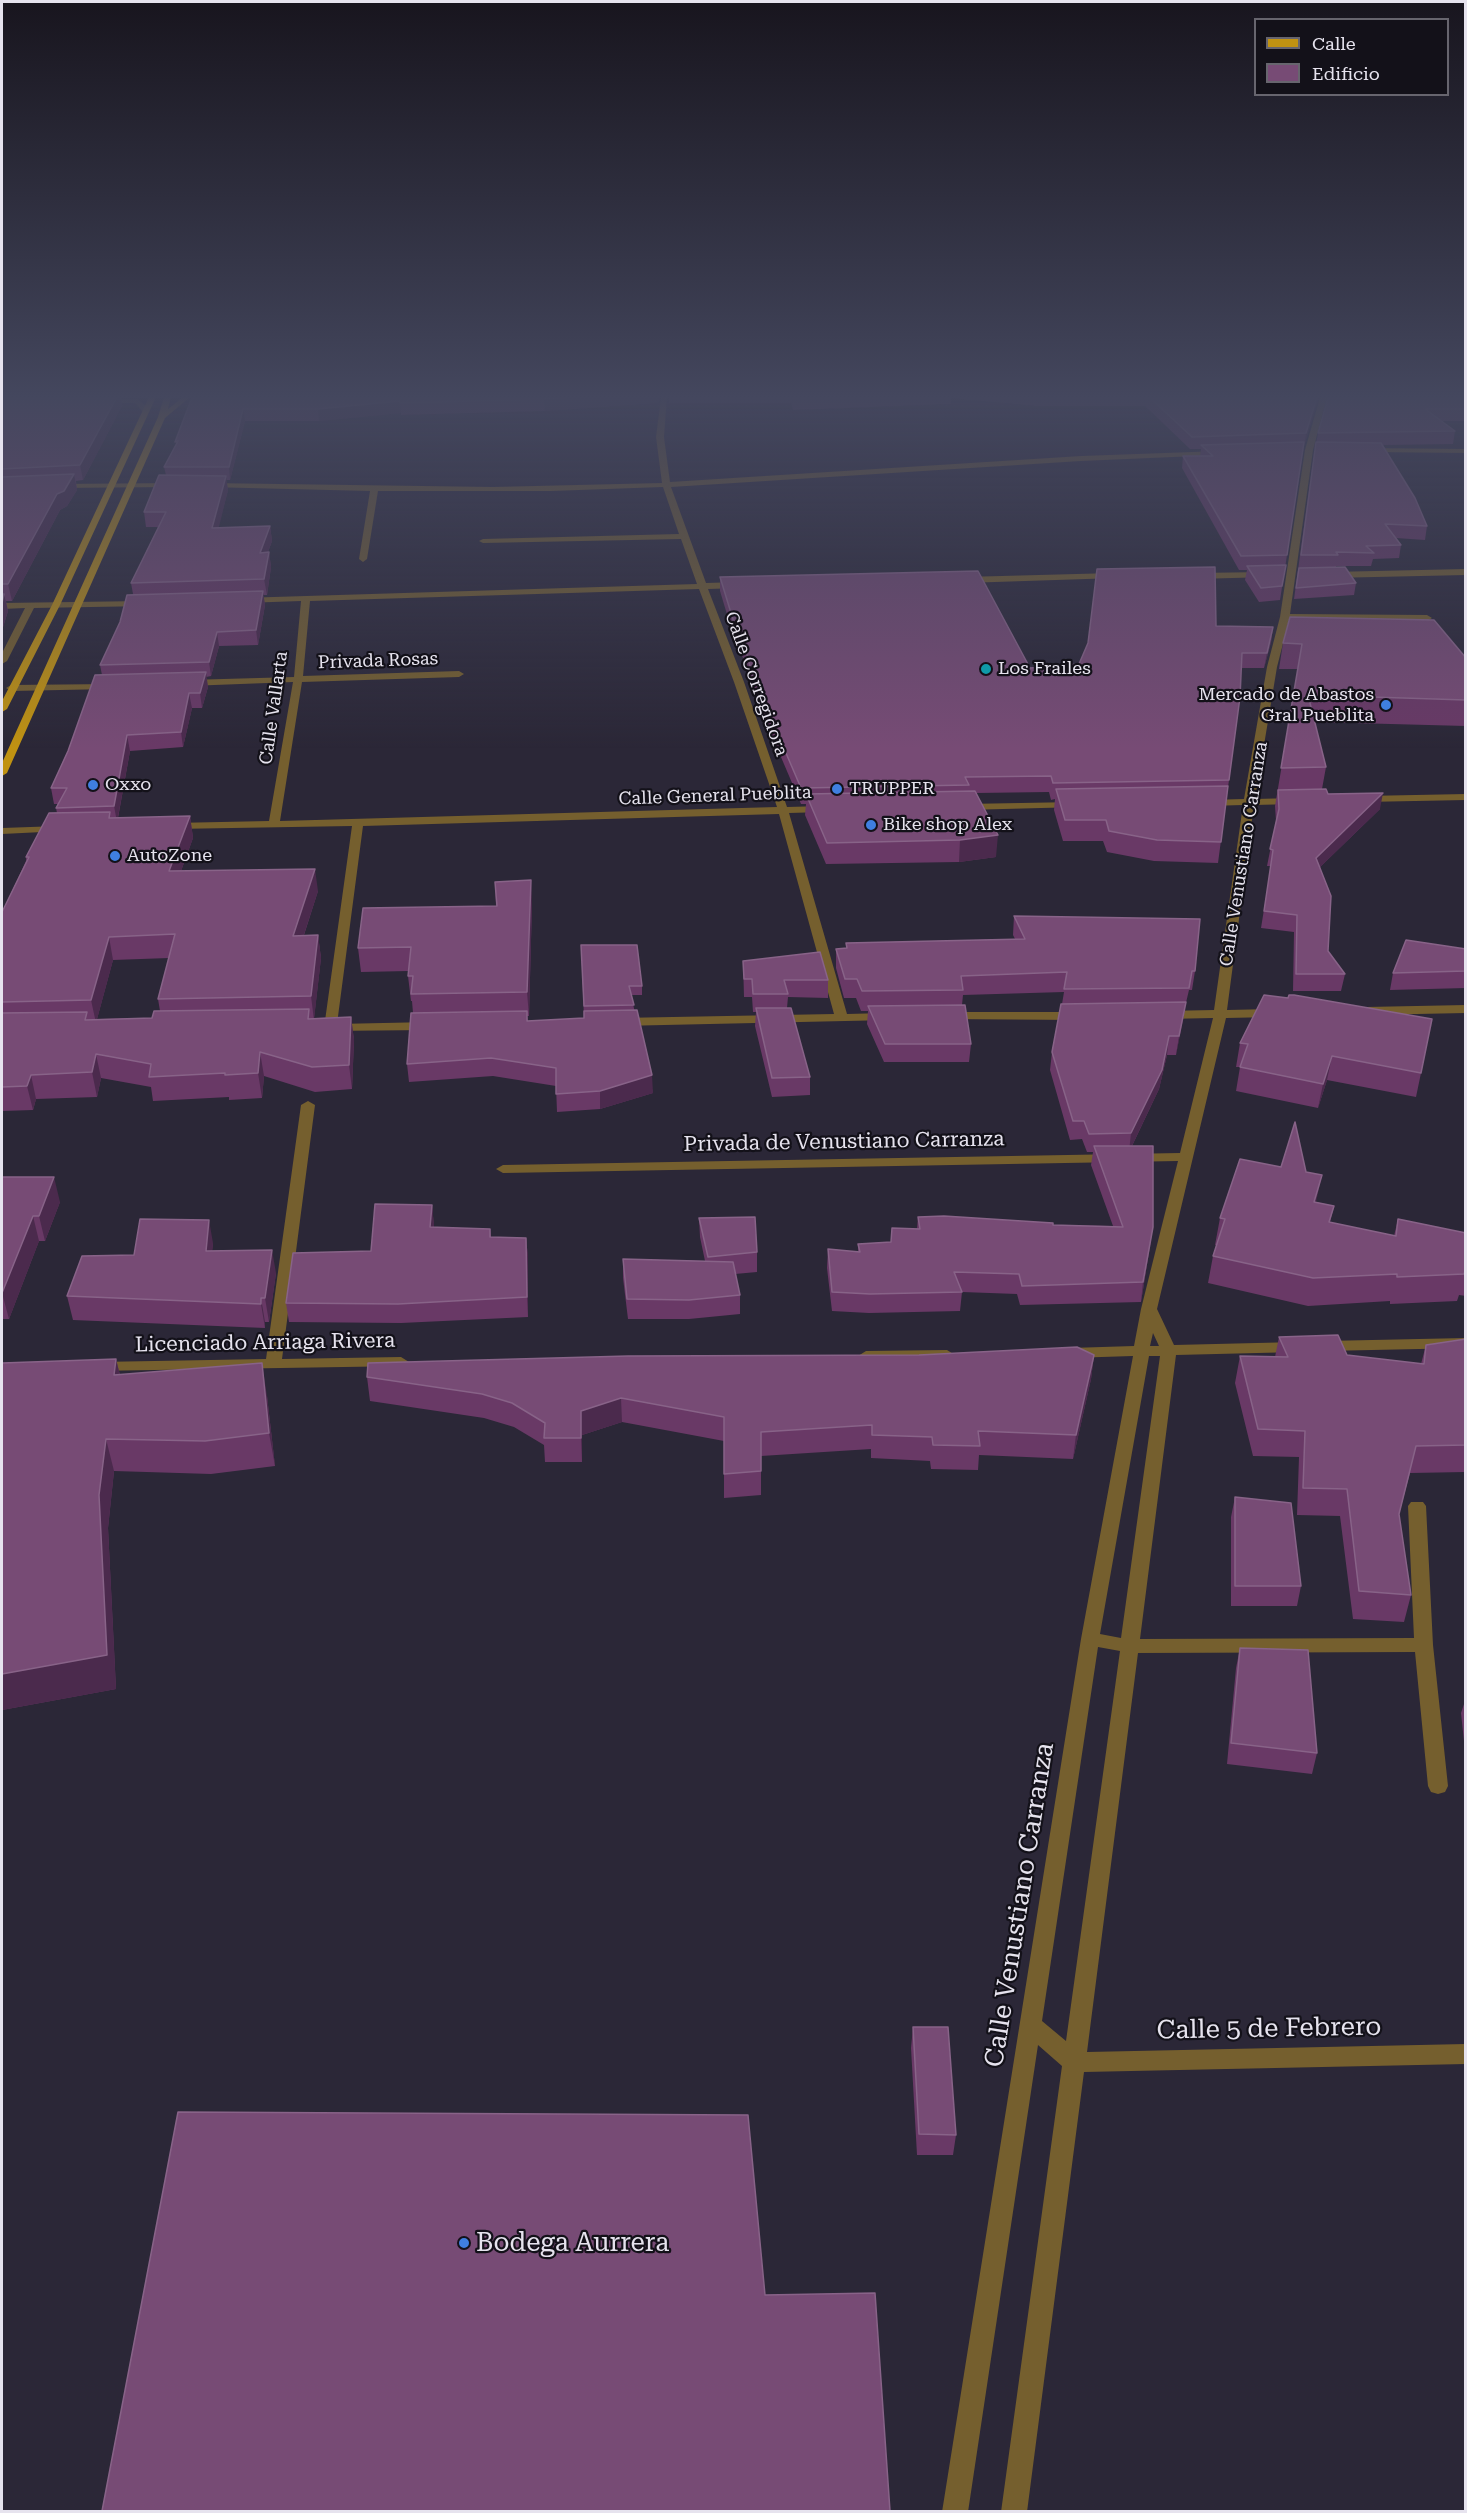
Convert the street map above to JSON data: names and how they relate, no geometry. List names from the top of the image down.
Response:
{
  "streets": {
    "street": [
      "Privada Rosas",
      "Calle Corregidora",
      "Calle Vallarta",
      "Calle General Pueblita",
      "Calle Venustiano Carranza",
      "Privada de Venustiano Carranza",
      "Licenciado Arriaga Rivera",
      "Calle 5 de Febrero"
    ]
  },
  "crossings": [
    ["Privada Rosas", "Calle Vallarta"],
    ["Calle Corregidora", "Calle General Pueblita"],
    ["Calle Vallarta", "Calle General Pueblita"],
    ["Calle Venustiano Carranza", "Privada de Venustiano Carranza"]
  ],
  "places": [
    "Los Frailes",
    "Mercado de Abastos Gral Pueblita",
    "Oxxo",
    "TRUPPER",
    "Bike shop Alex",
    "AutoZone",
    "Bodega Aurrera"
  ],
  "legend": ["Calle", "Edificio"]
}
